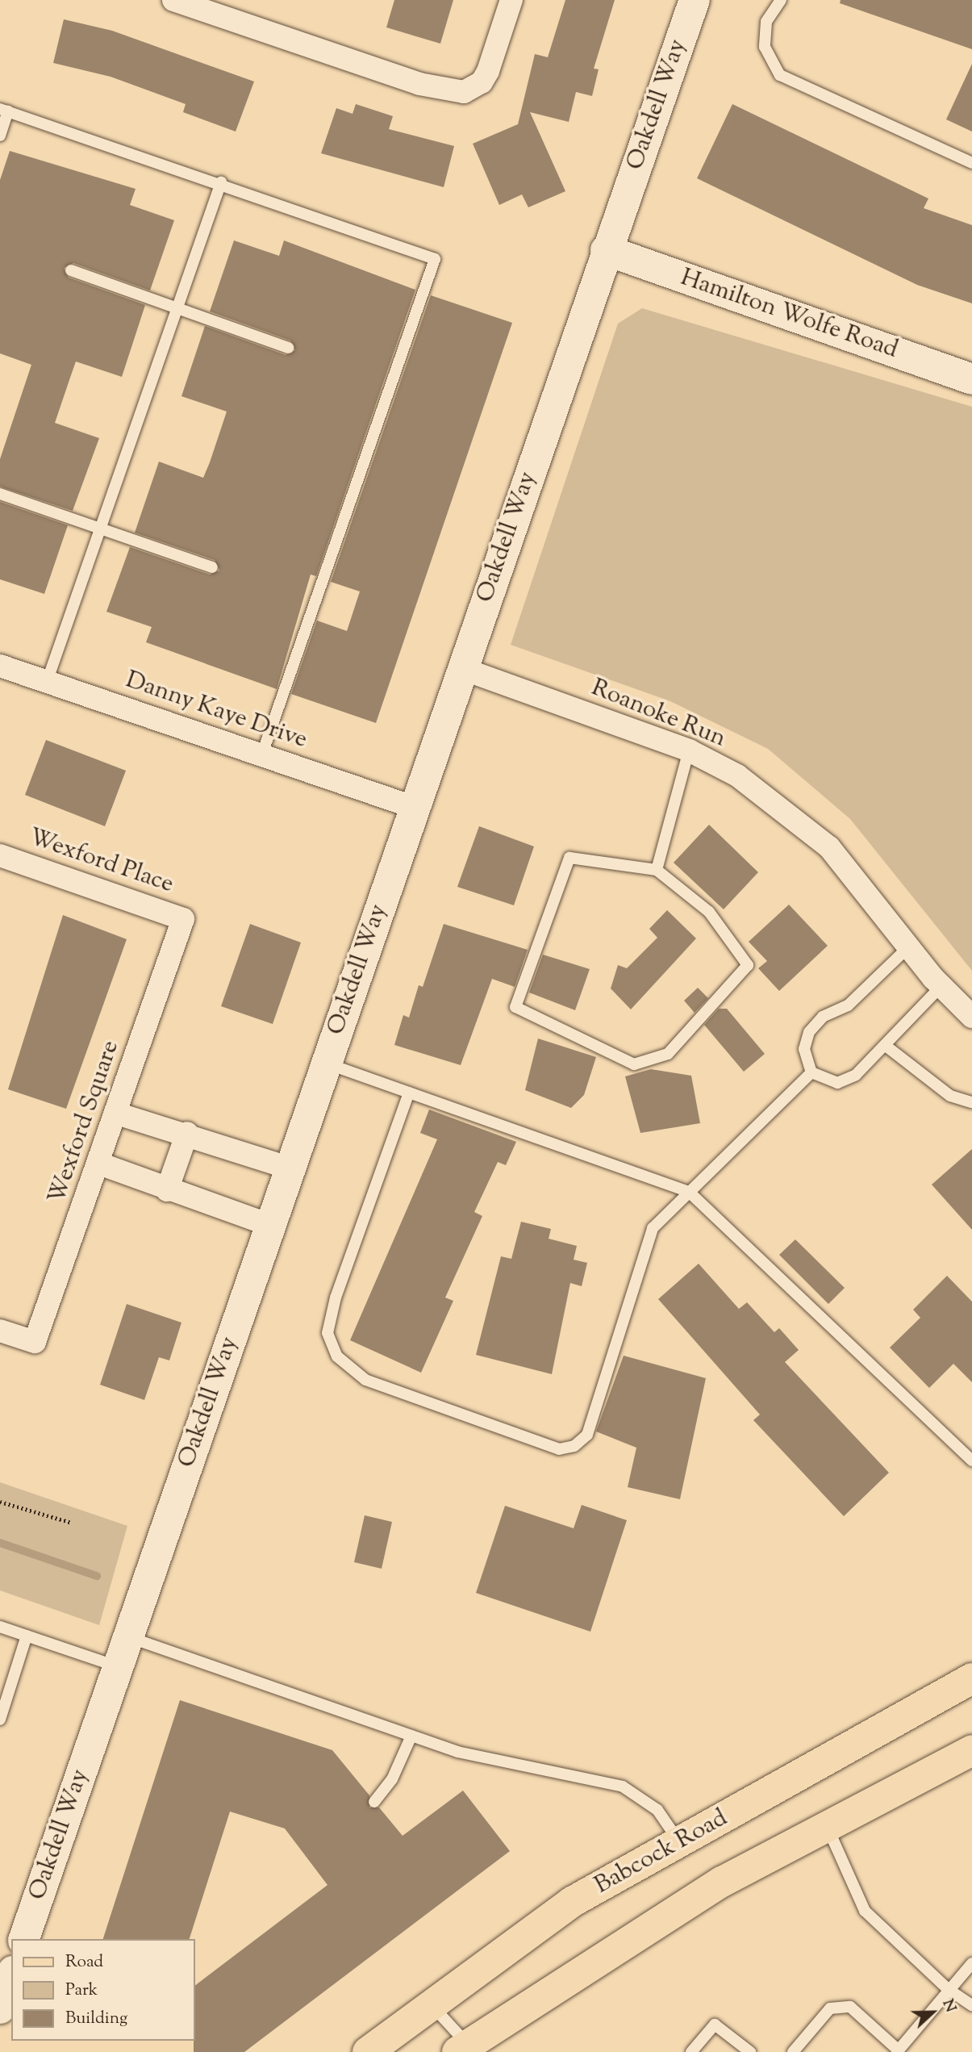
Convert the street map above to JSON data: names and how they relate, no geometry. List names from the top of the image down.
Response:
{
  "streets": {
    "main road": ["Babcock Road"],
    "street": [
      "Oakdell Way",
      "Hamilton Wolfe Road",
      "Danny Kaye Drive",
      "Roanoke Run",
      "Wexford Place",
      "Wexford Square"
    ]
  },
  "crossings": [
    ["Oakdell Way", "Hamilton Wolfe Road"],
    ["Oakdell Way", "Danny Kaye Drive"],
    ["Oakdell Way", "Roanoke Run"],
    ["Wexford Place", "Wexford Square"]
  ],
  "legend": ["Road", "Park", "Building"],
  "north": "right"
}
